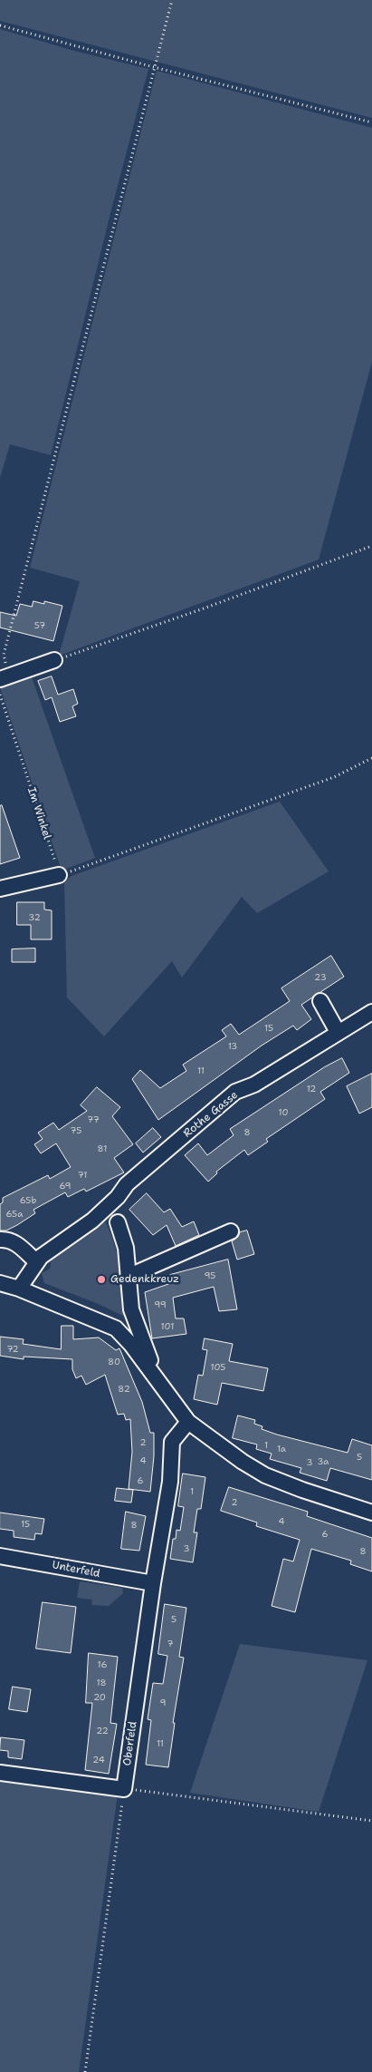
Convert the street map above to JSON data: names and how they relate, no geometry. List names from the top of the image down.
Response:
{
  "streets": {
    "street": ["Rothe Gasse", "Unterfeld", "Oberfeld"],
    "path": ["Im Winkel"]
  },
  "crossings": [
    ["Unterfeld", "Oberfeld"]
  ],
  "places": ["Gedenkkreuz"],
  "house_numbers": [
    "57",
    "32",
    "23",
    "15",
    "13",
    "11",
    "12",
    "10",
    "77",
    "75",
    "8",
    "81",
    "71",
    "69",
    "65b",
    "65a",
    "95",
    "99",
    "101",
    "72",
    "80",
    "105",
    "82",
    "2",
    "1",
    "1a",
    "5",
    "4",
    "3a",
    "3",
    "6",
    "1",
    "2",
    "4",
    "15",
    "8",
    "6",
    "3",
    "8",
    "5",
    "7",
    "16",
    "18",
    "20",
    "9",
    "22",
    "11",
    "24"
  ]
}
